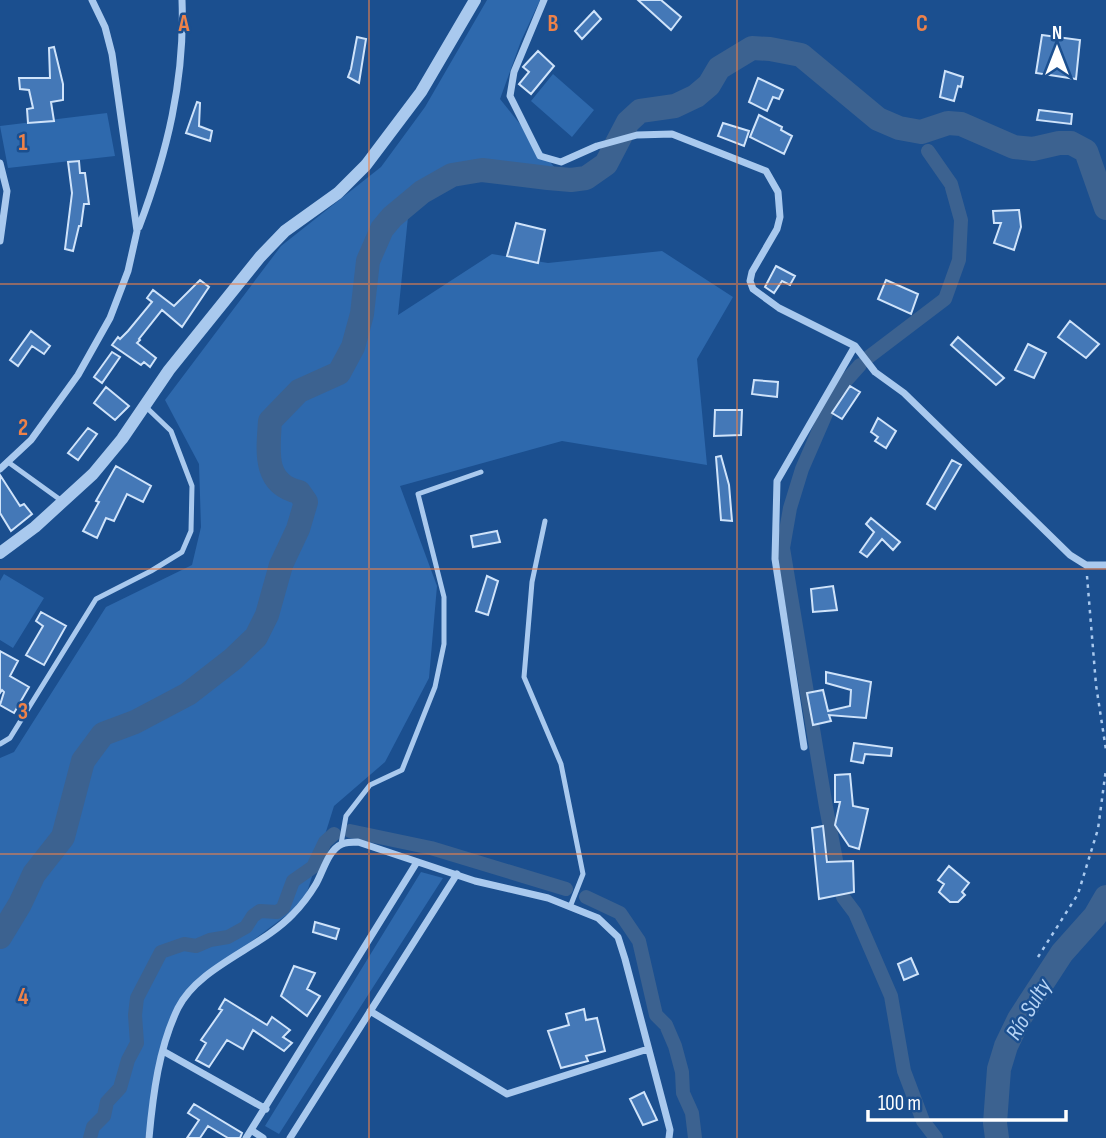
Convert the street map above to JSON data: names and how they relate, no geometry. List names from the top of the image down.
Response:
{
  "water": ["Río Sulty"],
  "scale_bar": "100 m",
  "north": "top",
  "grid": {
    "columns": ["A", "B", "C"],
    "rows": [
      "1",
      "2",
      "3",
      "4"
    ]
  }
}
